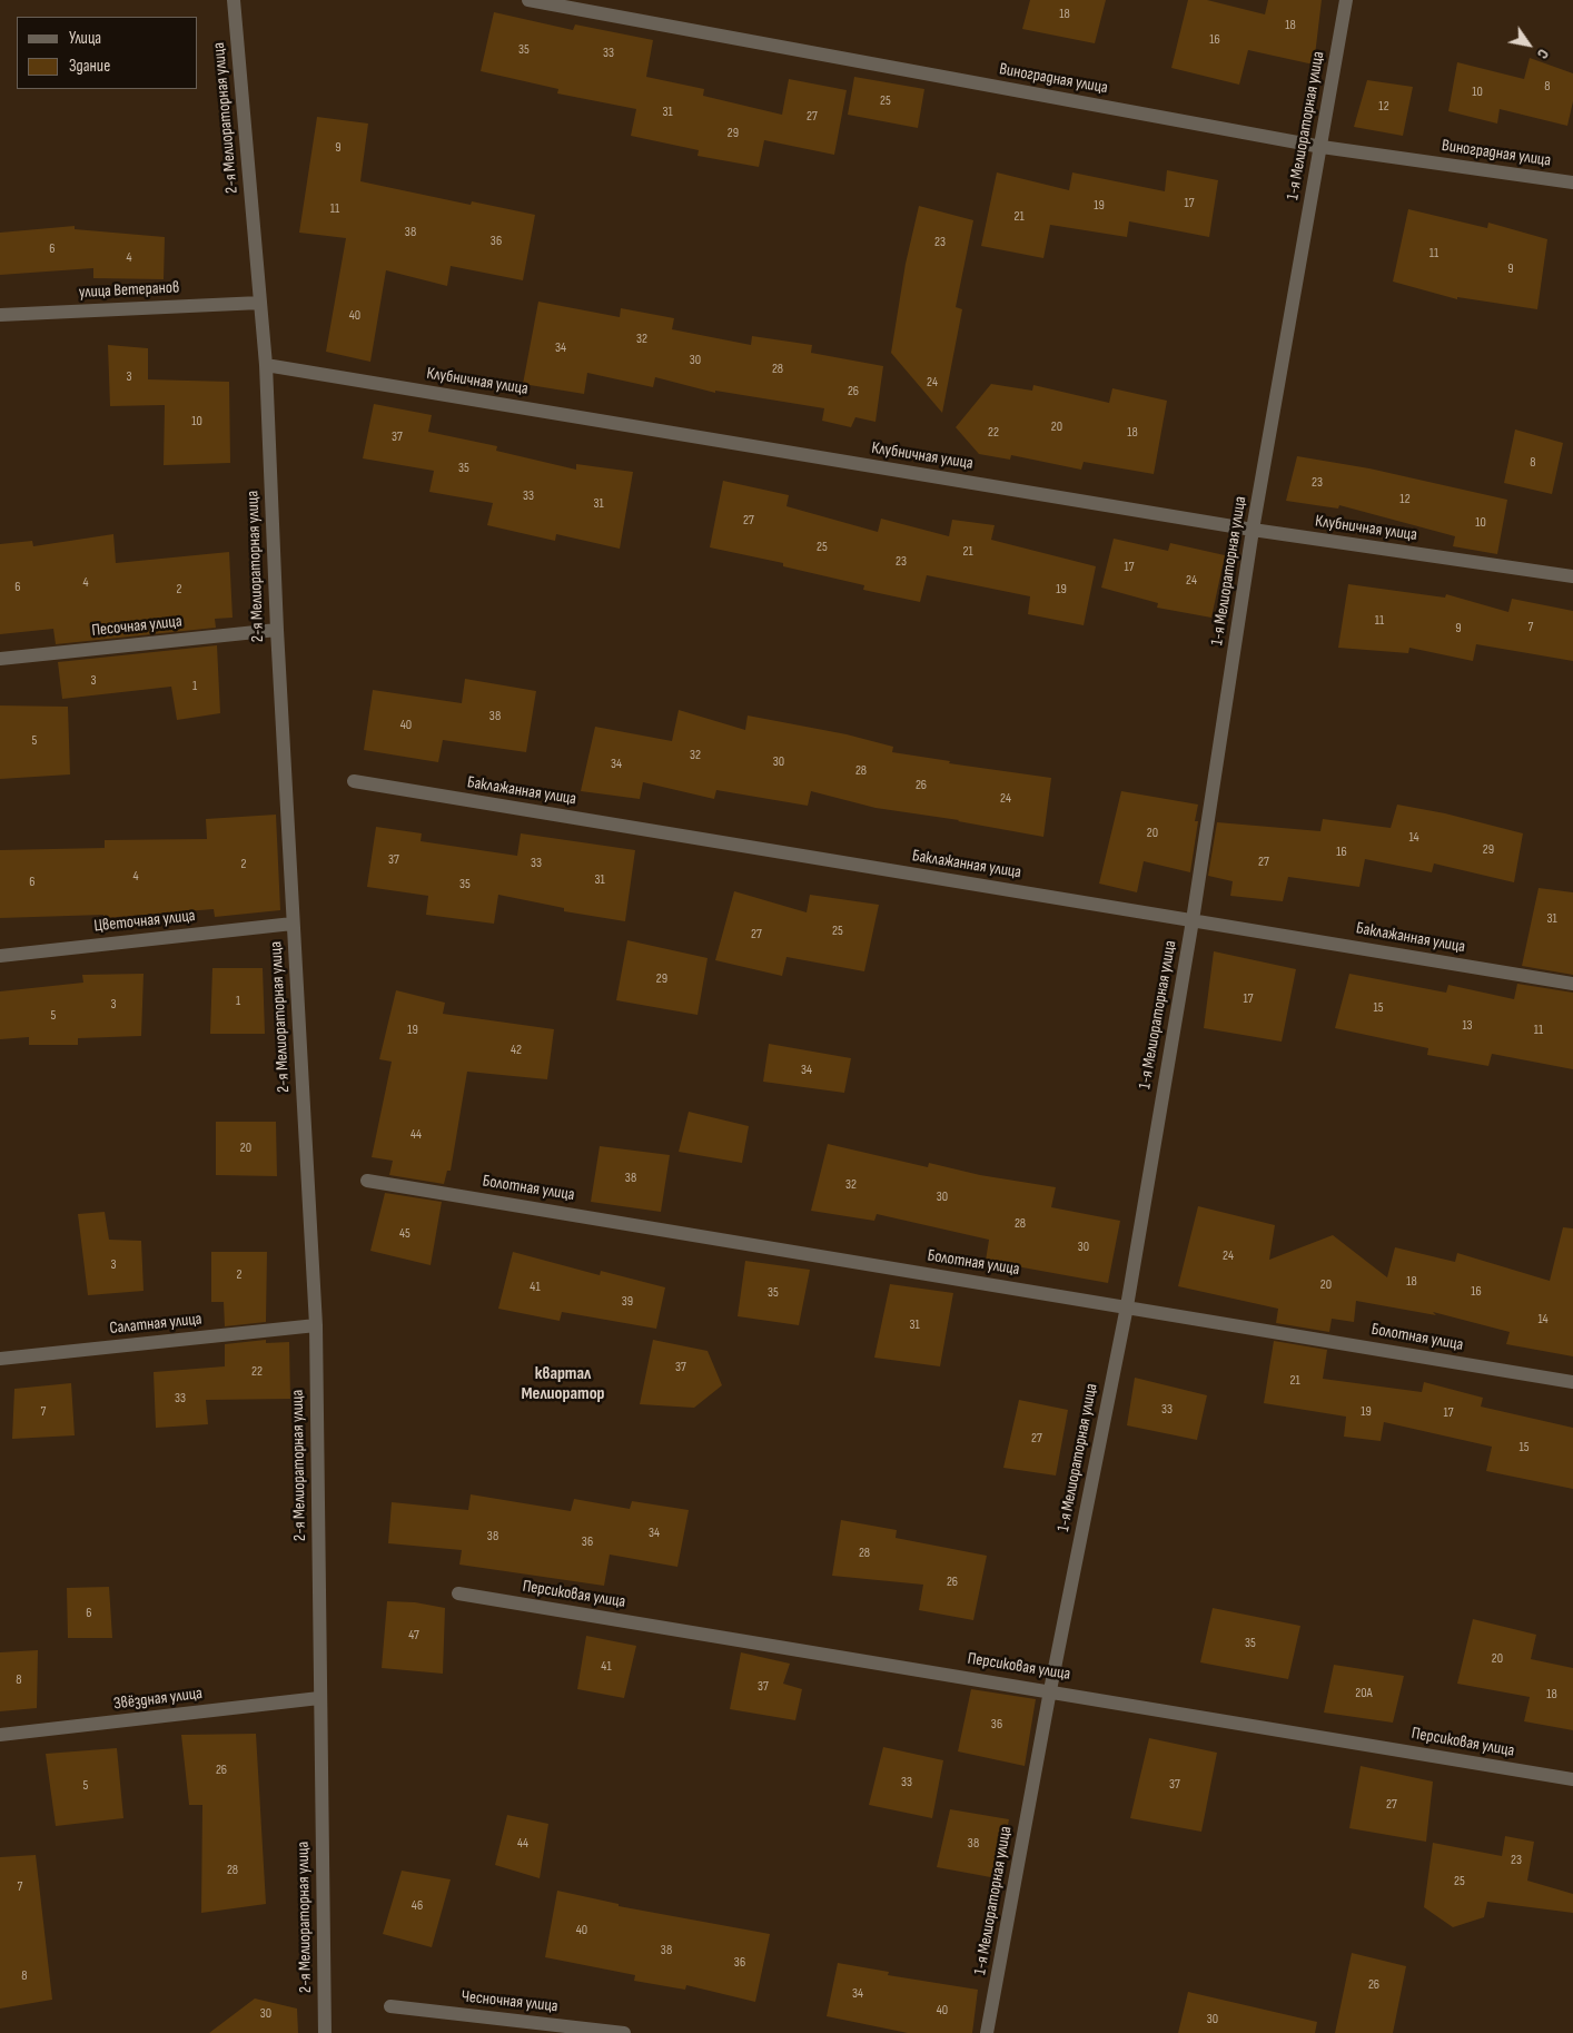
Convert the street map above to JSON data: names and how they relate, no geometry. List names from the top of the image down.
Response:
{
  "streets": {
    "street": [
      "Виноградная улица",
      "2-я Мелиораторная улица",
      "1-я Мелиораторная улица",
      "улица Ветеранов",
      "Клубничная улица",
      "Песочная улица",
      "Баклажанная улица",
      "Цветочная улица",
      "Болотная улица",
      "Салатная улица",
      "Персиковая улица",
      "Звёздная улица",
      "Чесночная улица"
    ]
  },
  "crossings": [
    ["Виноградная улица", "1-я Мелиораторная улица"],
    ["2-я Мелиораторная улица", "улица Ветеранов"],
    ["2-я Мелиораторная улица", "Клубничная улица"],
    ["2-я Мелиораторная улица", "Песочная улица"],
    ["2-я Мелиораторная улица", "Цветочная улица"],
    ["2-я Мелиораторная улица", "Салатная улица"],
    ["2-я Мелиораторная улица", "Звёздная улица"],
    ["1-я Мелиораторная улица", "Клубничная улица"],
    ["1-я Мелиораторная улица", "Баклажанная улица"],
    ["1-я Мелиораторная улица", "Болотная улица"],
    ["1-я Мелиораторная улица", "Персиковая улица"]
  ],
  "districts": ["квартал Мелиоратор"],
  "house_numbers": [
    "18",
    "18",
    "16",
    "35",
    "33",
    "8",
    "10",
    "25",
    "12",
    "31",
    "27",
    "29",
    "9",
    "17",
    "19",
    "11",
    "21",
    "38",
    "36",
    "23",
    "6",
    "11",
    "4",
    "9",
    "40",
    "32",
    "34",
    "30",
    "28",
    "3",
    "24",
    "26",
    "10",
    "20",
    "22",
    "18",
    "37",
    "8",
    "35",
    "23",
    "33",
    "12",
    "31",
    "27",
    "10",
    "25",
    "21",
    "23",
    "17",
    "24",
    "4",
    "6",
    "2",
    "19",
    "11",
    "7",
    "9",
    "3",
    "1",
    "38",
    "40",
    "5",
    "32",
    "30",
    "34",
    "28",
    "26",
    "24",
    "20",
    "14",
    "29",
    "16",
    "37",
    "27",
    "33",
    "2",
    "4",
    "31",
    "6",
    "35",
    "31",
    "25",
    "27",
    "29",
    "17",
    "1",
    "3",
    "15",
    "5",
    "13",
    "19",
    "11",
    "42",
    "34",
    "44",
    "20",
    "38",
    "32",
    "30",
    "28",
    "45",
    "30",
    "24",
    "3",
    "2",
    "18",
    "20",
    "41",
    "16",
    "35",
    "39",
    "14",
    "31",
    "37",
    "22",
    "21",
    "33",
    "33",
    "7",
    "19",
    "17",
    "27",
    "15",
    "34",
    "38",
    "36",
    "28",
    "26",
    "6",
    "47",
    "35",
    "20",
    "41",
    "8",
    "37",
    "20А",
    "18",
    "36",
    "26",
    "33",
    "37",
    "5",
    "27",
    "44",
    "38",
    "23",
    "28",
    "25",
    "7",
    "46",
    "40",
    "38",
    "36",
    "8",
    "26",
    "34",
    "40",
    "30",
    "30"
  ],
  "legend": ["Улица", "Здание"],
  "north": "bottom right"
}
